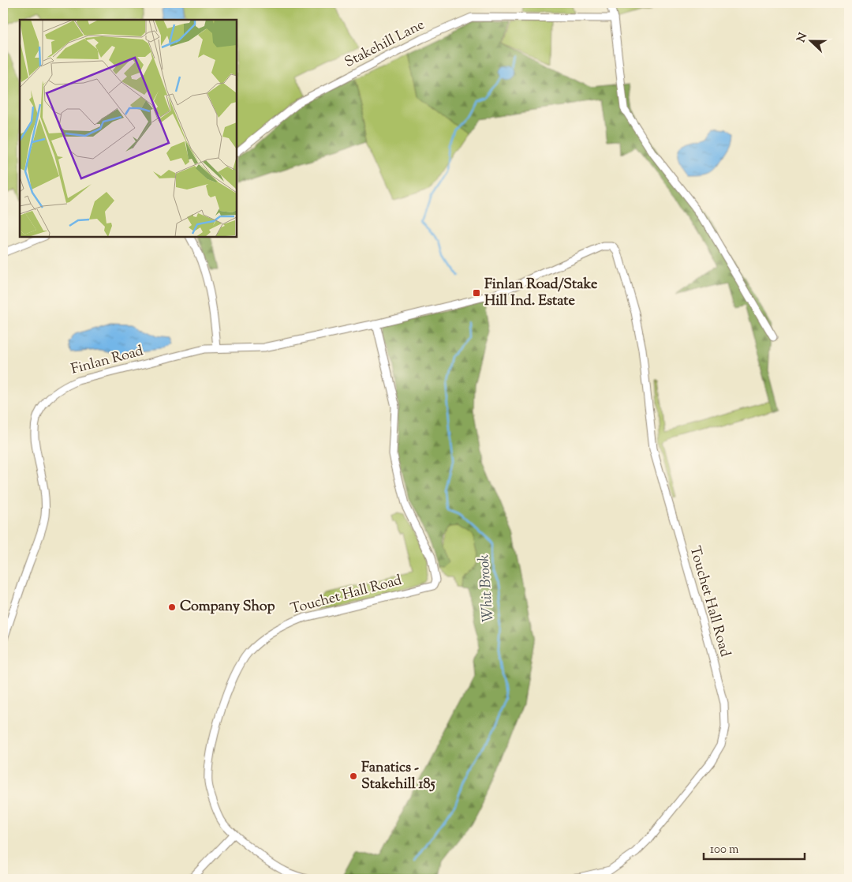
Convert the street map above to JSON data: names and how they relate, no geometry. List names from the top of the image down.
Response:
{
  "streets": {
    "street": ["Stakehill Lane", "Finlan Road", "Touchet Hall Road"]
  },
  "crossings": [
    ["Finlan Road", "Touchet Hall Road"]
  ],
  "water": ["Whit Brook"],
  "places": {
    "transit": ["Finlan Road/Stake Hill Ind. Estate"],
    "other": ["Company Shop", "Fanatics - Stakehill 185"]
  },
  "scale_bar": "100 m",
  "north": "left"
}
